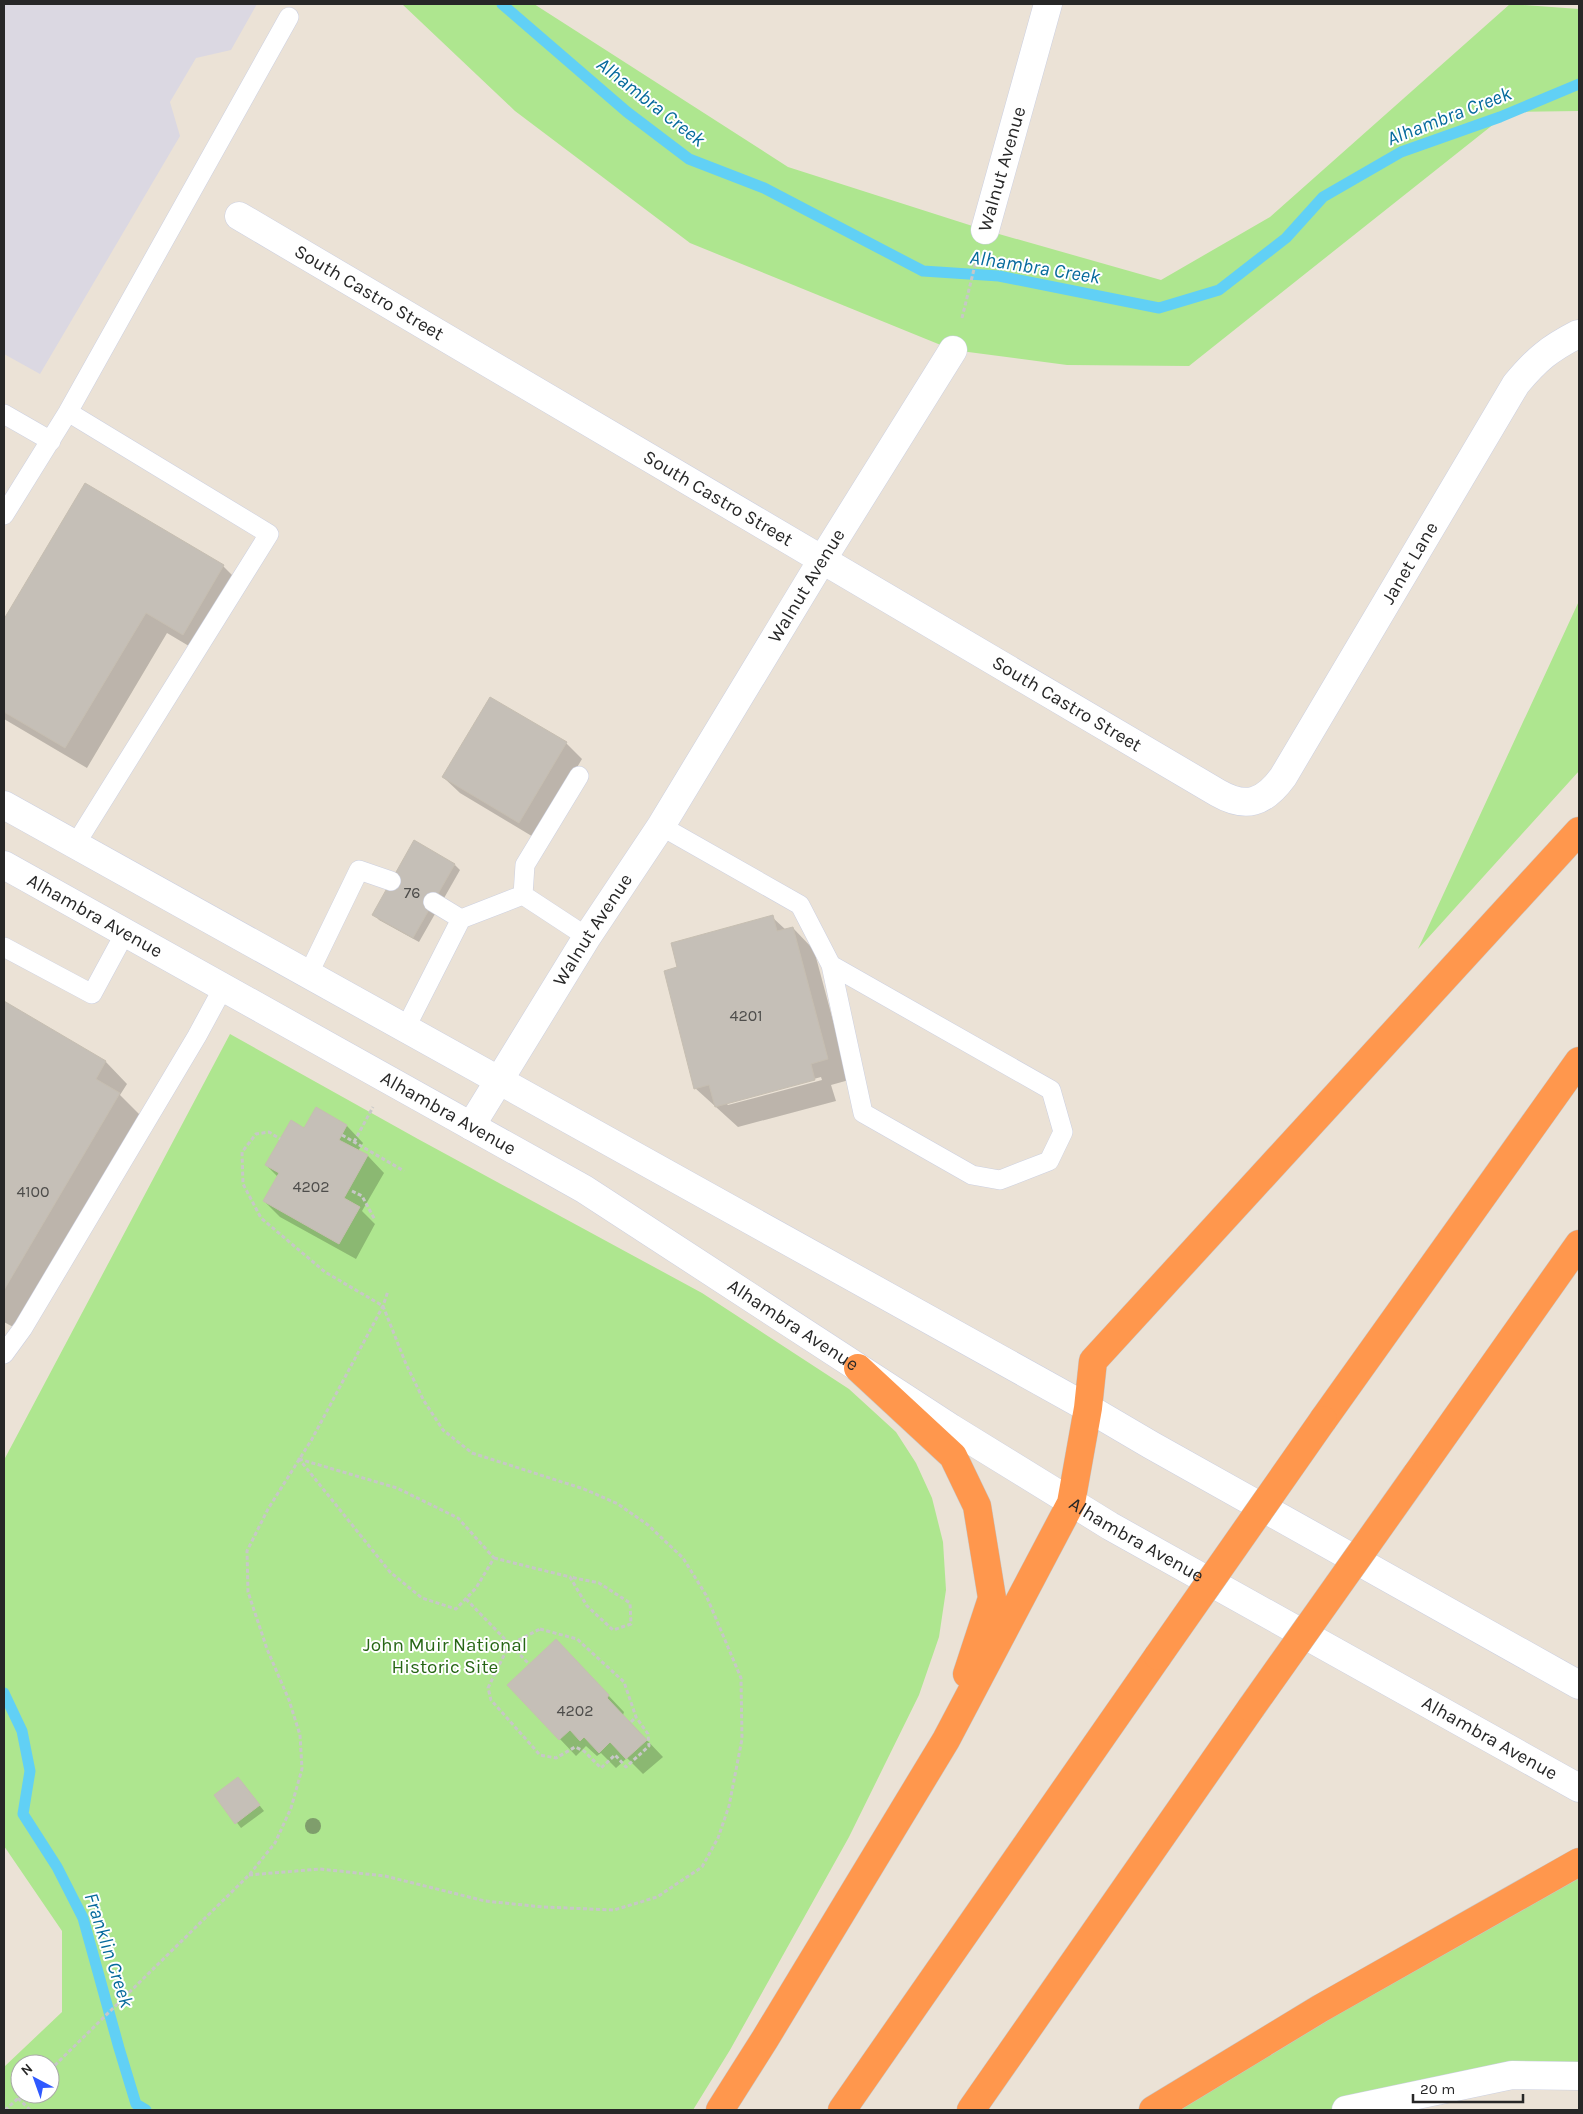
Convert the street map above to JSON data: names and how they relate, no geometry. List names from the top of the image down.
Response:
{
  "streets": {
    "main road": [
      "Walnut Avenue",
      "South Castro Street",
      "Janet Lane",
      "Alhambra Avenue"
    ]
  },
  "crossings": [
    ["Walnut Avenue", "South Castro Street"],
    ["Walnut Avenue", "Alhambra Avenue"],
    ["South Castro Street", "Janet Lane"]
  ],
  "water": ["Alhambra Creek", "Franklin Creek"],
  "parks": ["John Muir National Historic Site"],
  "house_numbers": [
    "76",
    "4201",
    "4202",
    "4100",
    "4202"
  ],
  "scale_bar": "20 m",
  "north": "top left"
}
